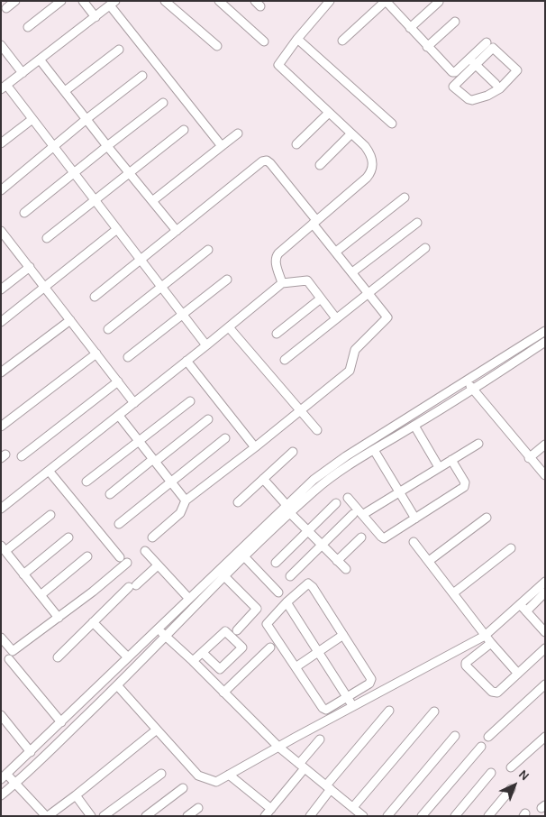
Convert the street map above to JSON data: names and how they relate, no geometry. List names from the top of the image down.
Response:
{
  "north": "top right"
}
